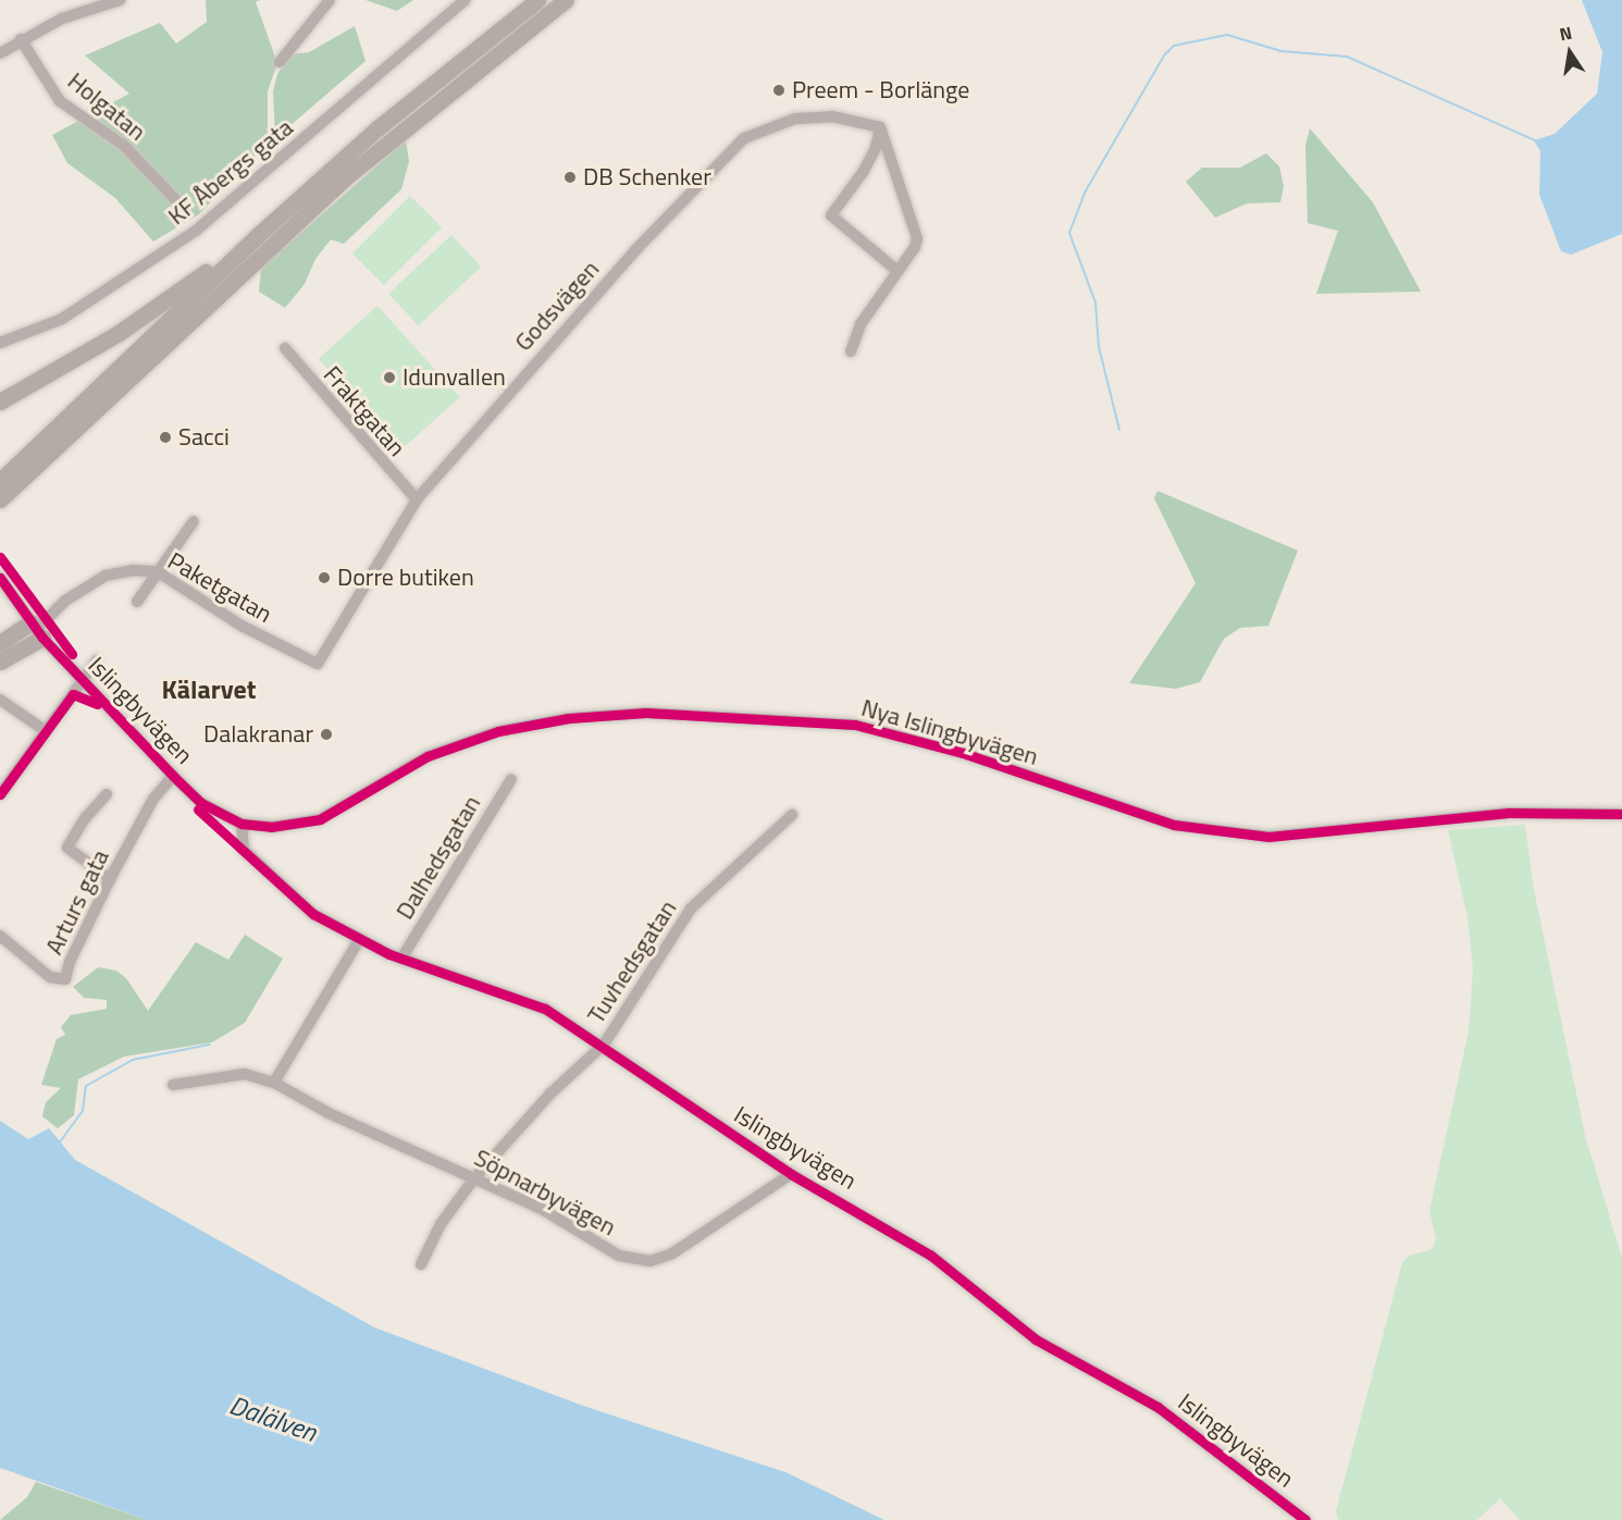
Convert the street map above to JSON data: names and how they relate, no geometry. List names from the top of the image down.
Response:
{
  "streets": {
    "street": [
      "Holgatan",
      "KF Åbergs gata",
      "Godsvägen",
      "Fraktgatan",
      "Paketgatan",
      "Islingbyvägen",
      "Nya Islingbyvägen",
      "Dalhedsgatan",
      "Arturs gata",
      "Tuvhedsgatan",
      "Söpnarbyvägen"
    ]
  },
  "crossings": [
    ["Godsvägen", "Fraktgatan"],
    ["Godsvägen", "Paketgatan"],
    ["Paketgatan", "Islingbyvägen"],
    ["Islingbyvägen", "Nya Islingbyvägen"],
    ["Islingbyvägen", "Dalhedsgatan"],
    ["Islingbyvägen", "Arturs gata"],
    ["Islingbyvägen", "Tuvhedsgatan"],
    ["Islingbyvägen", "Söpnarbyvägen"],
    ["Tuvhedsgatan", "Söpnarbyvägen"]
  ],
  "districts": ["Kälarvet"],
  "water": ["Dalälven"],
  "places": [
    "Preem - Borlänge",
    "DB Schenker",
    "Idunvallen",
    "Sacci",
    "Dorre butiken",
    "Dalakranar"
  ],
  "north": "top"
}
